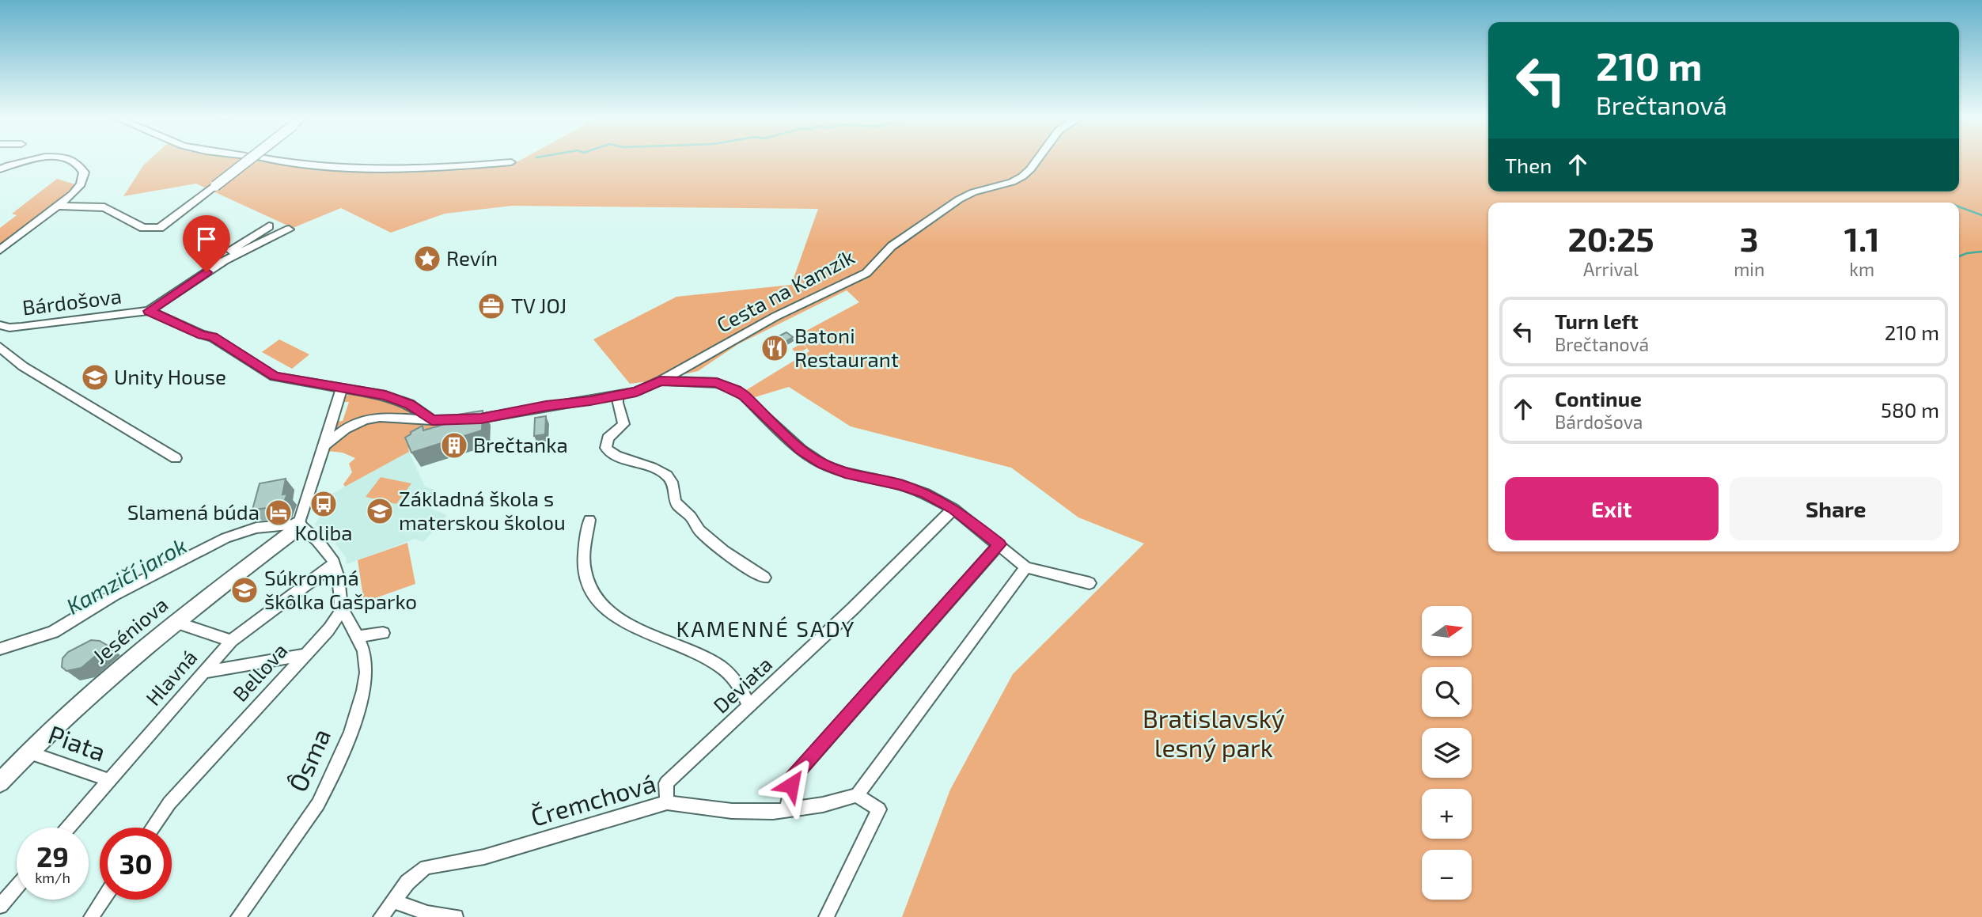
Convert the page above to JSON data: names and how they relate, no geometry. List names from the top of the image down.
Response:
{
  "streets": {
    "street": [
      "Cesta na Kamzík",
      "Bárdošova",
      "Jeséniova",
      "Bellova",
      "Hlavná",
      "Deviata",
      "Piata",
      "Ôsma",
      "Čremchová"
    ]
  },
  "crossings": [
    ["Cesta na Kamzík", "Bárdošova"],
    ["Jeséniova", "Piata"],
    ["Bellova", "Ôsma"],
    ["Hlavná", "Piata"],
    ["Deviata", "Čremchová"]
  ],
  "districts": ["KAMENNÉ SADY"],
  "water": ["Kamzičí jarok"],
  "parks": ["Bratislavský lesný park"],
  "places": {
    "place": ["Revín"],
    "office": ["TV JOJ"],
    "restaurant": ["Batoni Restaurant"],
    "school or university": ["Unity House", "Základná škola s materskou školou", "Súkromná škôlka Gašparko"],
    "building": ["Brečtanka"],
    "bus stop": ["Koliba"],
    "hotel": ["Slamená búda"]
  },
  "north": "right",
  "page": {
    "turn": ["210 m", "Brečtanová"],
    "then": "Then",
    "eta": [
      "20:25",
      "Arrival",
      "3",
      "min",
      "1.1",
      "km"
    ],
    "list": [
      {
        "name": "Turn left",
        "note": "Brečtanová",
        "value": "210 m"
      },
      {
        "name": "Continue",
        "note": "Bárdošova",
        "value": "580 m"
      }
    ],
    "buttons": ["Exit", "Share"],
    "map_buttons": ["+", "−"],
    "speed": "29 km/h",
    "limit": "30"
  }
}
